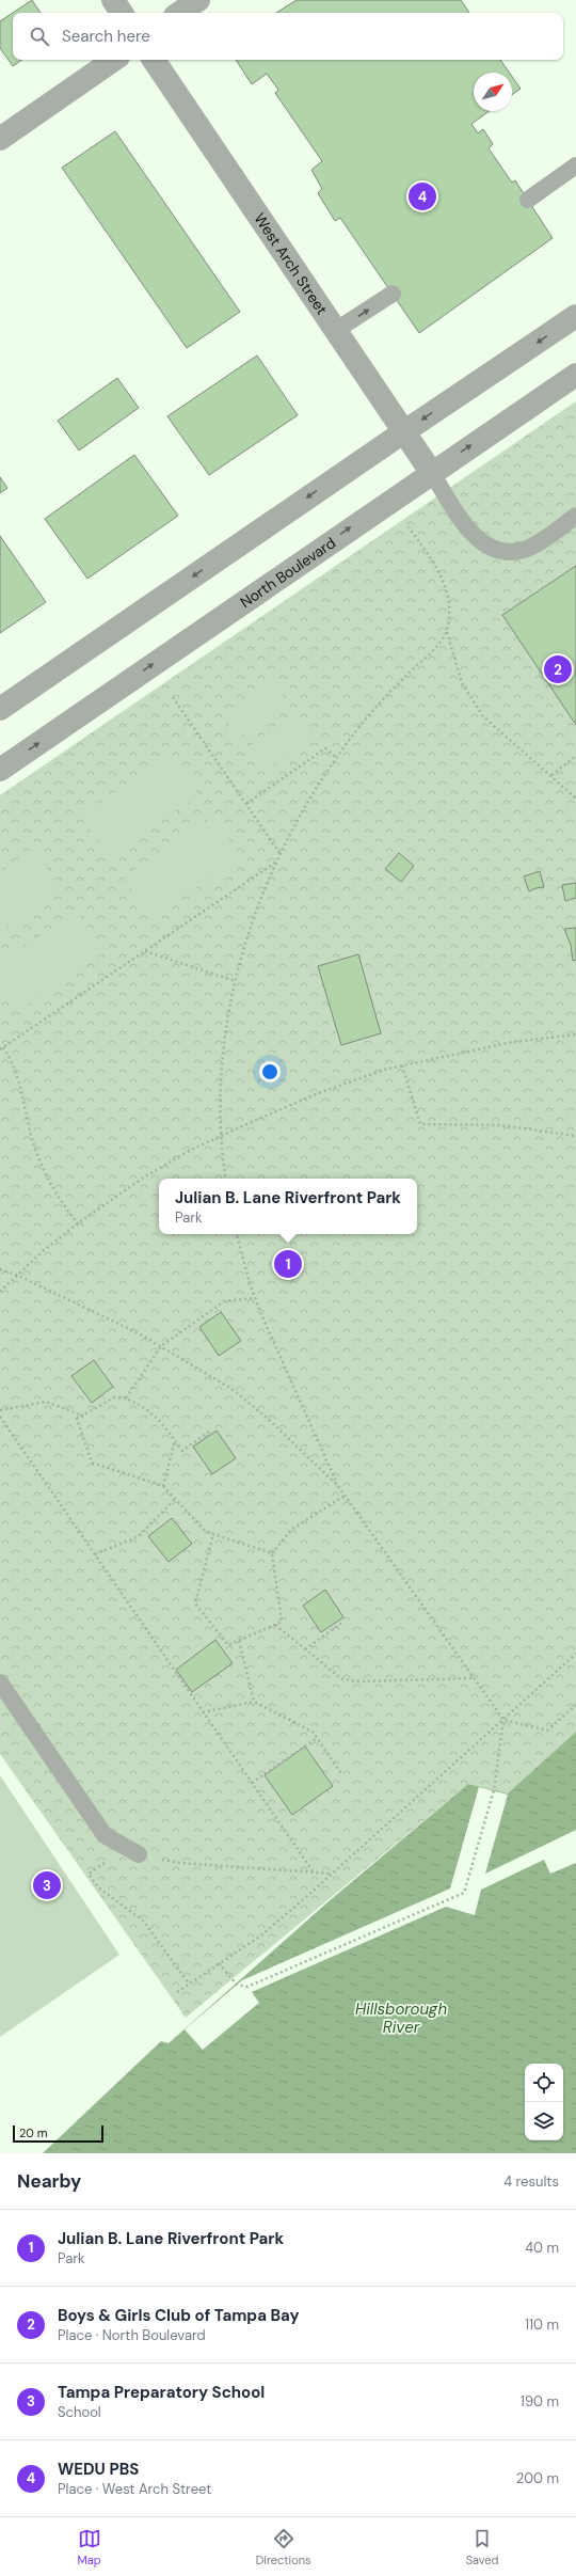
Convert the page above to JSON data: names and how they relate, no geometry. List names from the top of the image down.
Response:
{
  "streets": {
    "street": ["West Arch Street", "North Boulevard"]
  },
  "crossings": [
    ["West Arch Street", "North Boulevard"]
  ],
  "water": ["Hillsborough River"],
  "scale_bar": "20 m",
  "north": "top right",
  "page": {
    "search": "Search here",
    "pins": [
      "4",
      "2",
      "1",
      "3"
    ],
    "popup": ["Julian B. Lane Riverfront Park", "Park"],
    "scale": "20 m",
    "heading": ["Nearby", "4 results"],
    "list": [
      {
        "mark": "1",
        "name": "Julian B. Lane Riverfront Park",
        "note": "Park",
        "value": "40 m"
      },
      {
        "mark": "2",
        "name": "Boys & Girls Club of Tampa Bay",
        "note": "Place · North Boulevard",
        "value": "110 m"
      },
      {
        "mark": "3",
        "name": "Tampa Preparatory School",
        "note": "School",
        "value": "190 m"
      },
      {
        "mark": "4",
        "name": "WEDU PBS",
        "note": "Place · West Arch Street",
        "value": "200 m"
      }
    ],
    "nav": ["Map", "Directions", "Saved"]
  }
}
